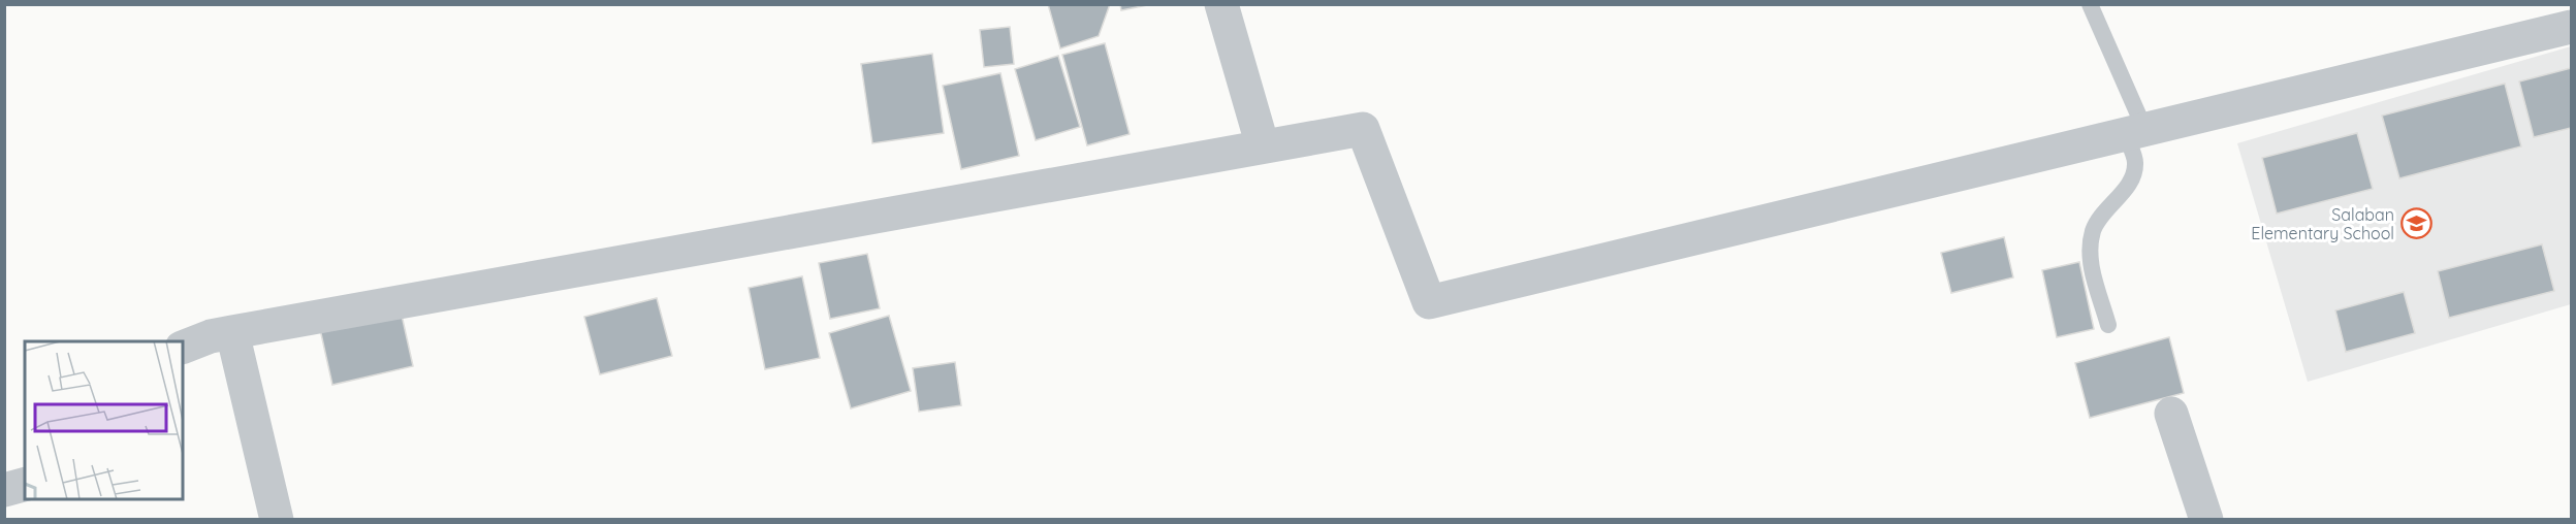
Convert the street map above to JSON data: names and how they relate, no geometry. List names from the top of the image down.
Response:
{
  "places": {
    "school or university": ["Salaban Elementary School"]
  }
}
